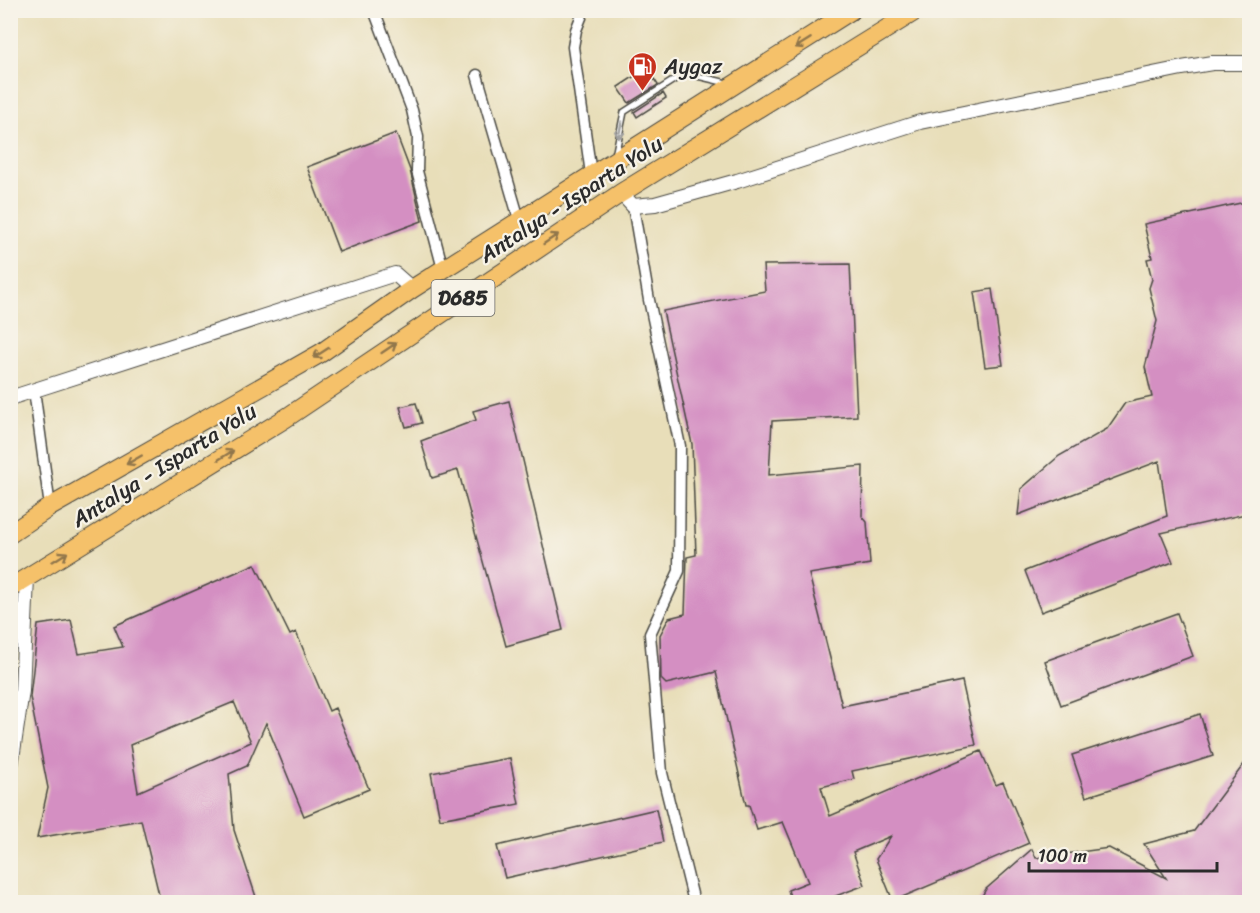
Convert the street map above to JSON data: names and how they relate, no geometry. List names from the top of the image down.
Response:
{
  "streets": {
    "highway": ["Antalya - Isparta Yolu", "D685"]
  },
  "places": {
    "fuel station": ["Aygaz"]
  },
  "scale_bar": "100 m"
}
